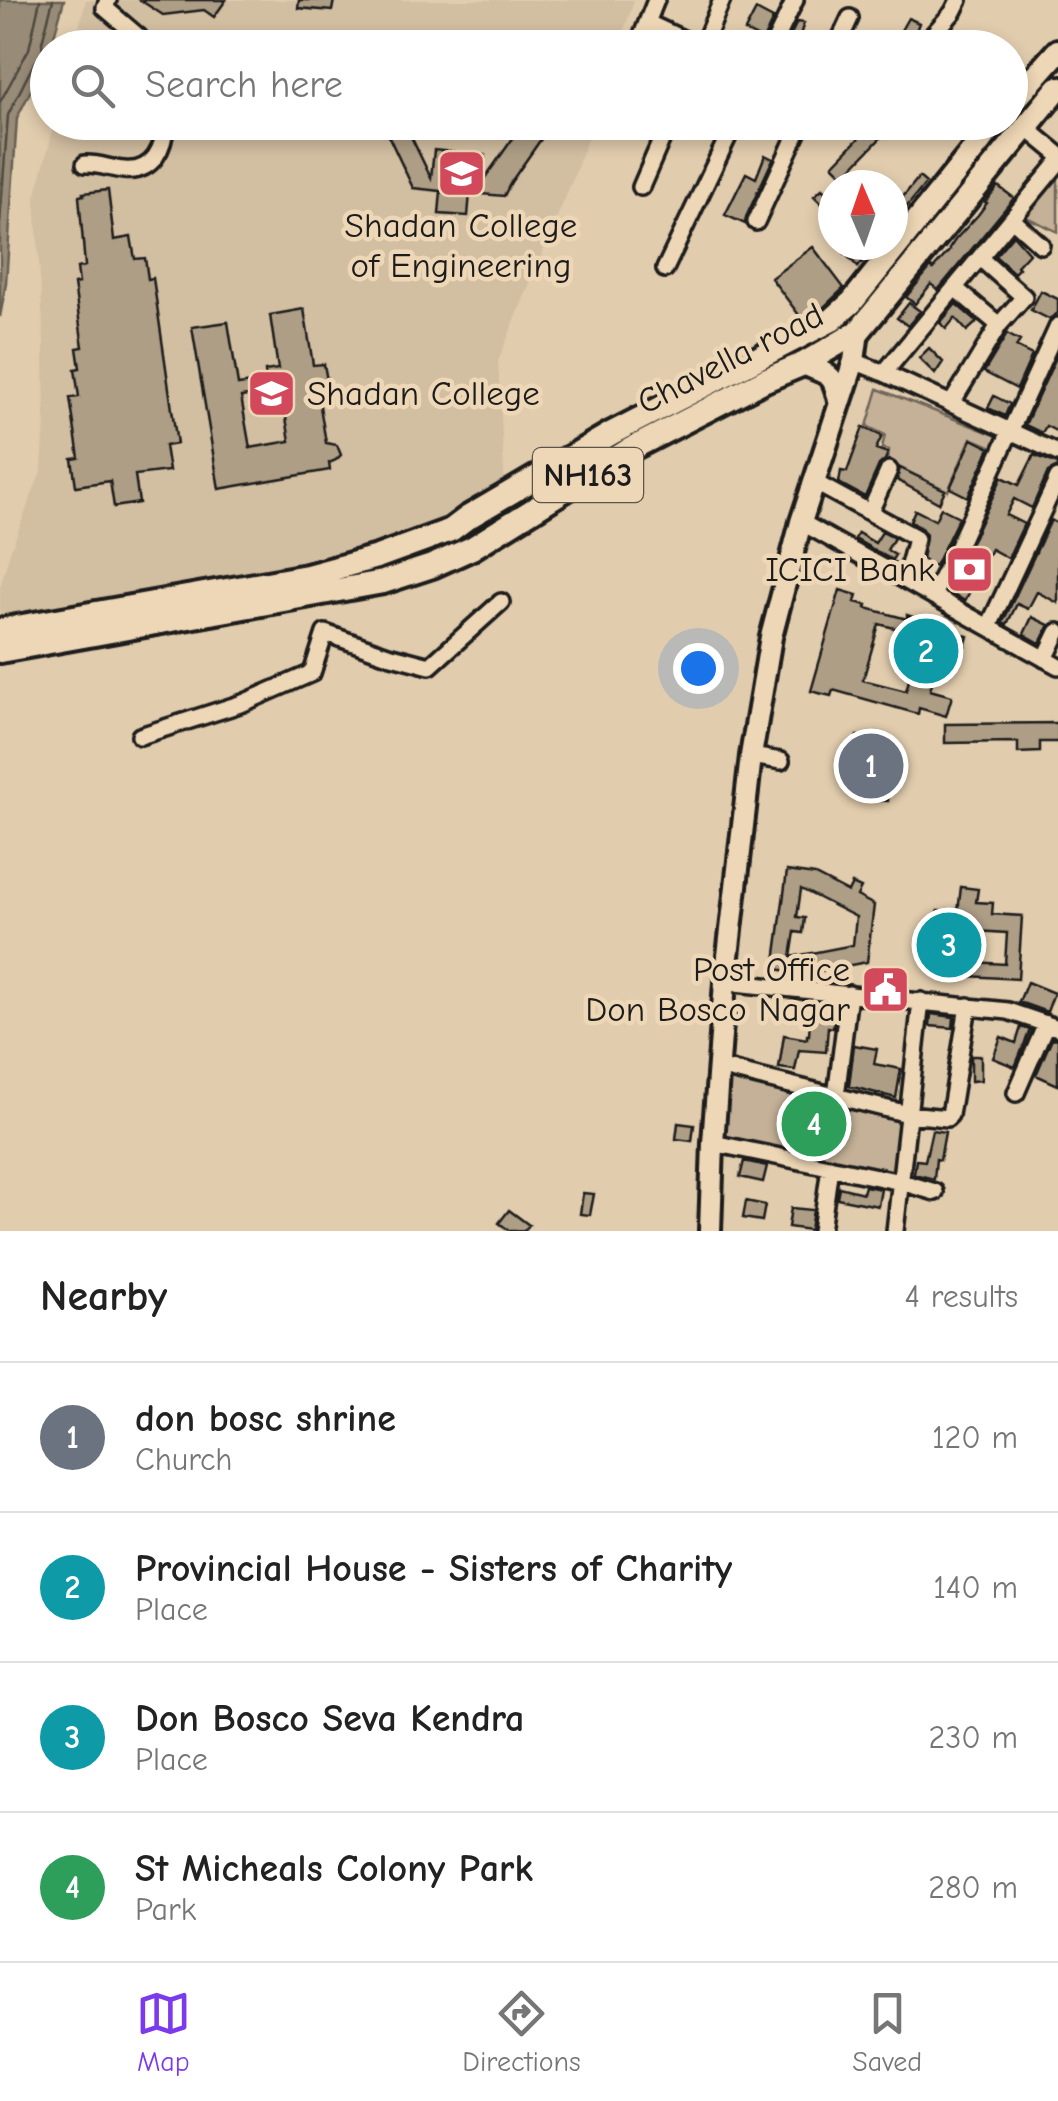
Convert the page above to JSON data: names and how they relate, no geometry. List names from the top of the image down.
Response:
{
  "streets": {
    "highway": ["Chavella road", "NH163"]
  },
  "places": {
    "school or university": ["Shadan College of Engineering", "Shadan College"],
    "bank": ["ICICI Bank"],
    "public building": ["Post Office Don Bosco Nagar"]
  },
  "north": "top",
  "page": {
    "search": "Search here",
    "pins": [
      "2",
      "1",
      "3",
      "4"
    ],
    "heading": ["Nearby", "4 results"],
    "list": [
      {
        "mark": "1",
        "name": "don bosc shrine",
        "note": "Church",
        "value": "120 m"
      },
      {
        "mark": "2",
        "name": "Provincial House - Sisters of Charity",
        "note": "Place",
        "value": "140 m"
      },
      {
        "mark": "3",
        "name": "Don Bosco Seva Kendra",
        "note": "Place",
        "value": "230 m"
      },
      {
        "mark": "4",
        "name": "St Micheals Colony Park",
        "note": "Park",
        "value": "280 m"
      }
    ],
    "nav": ["Map", "Directions", "Saved"]
  }
}
